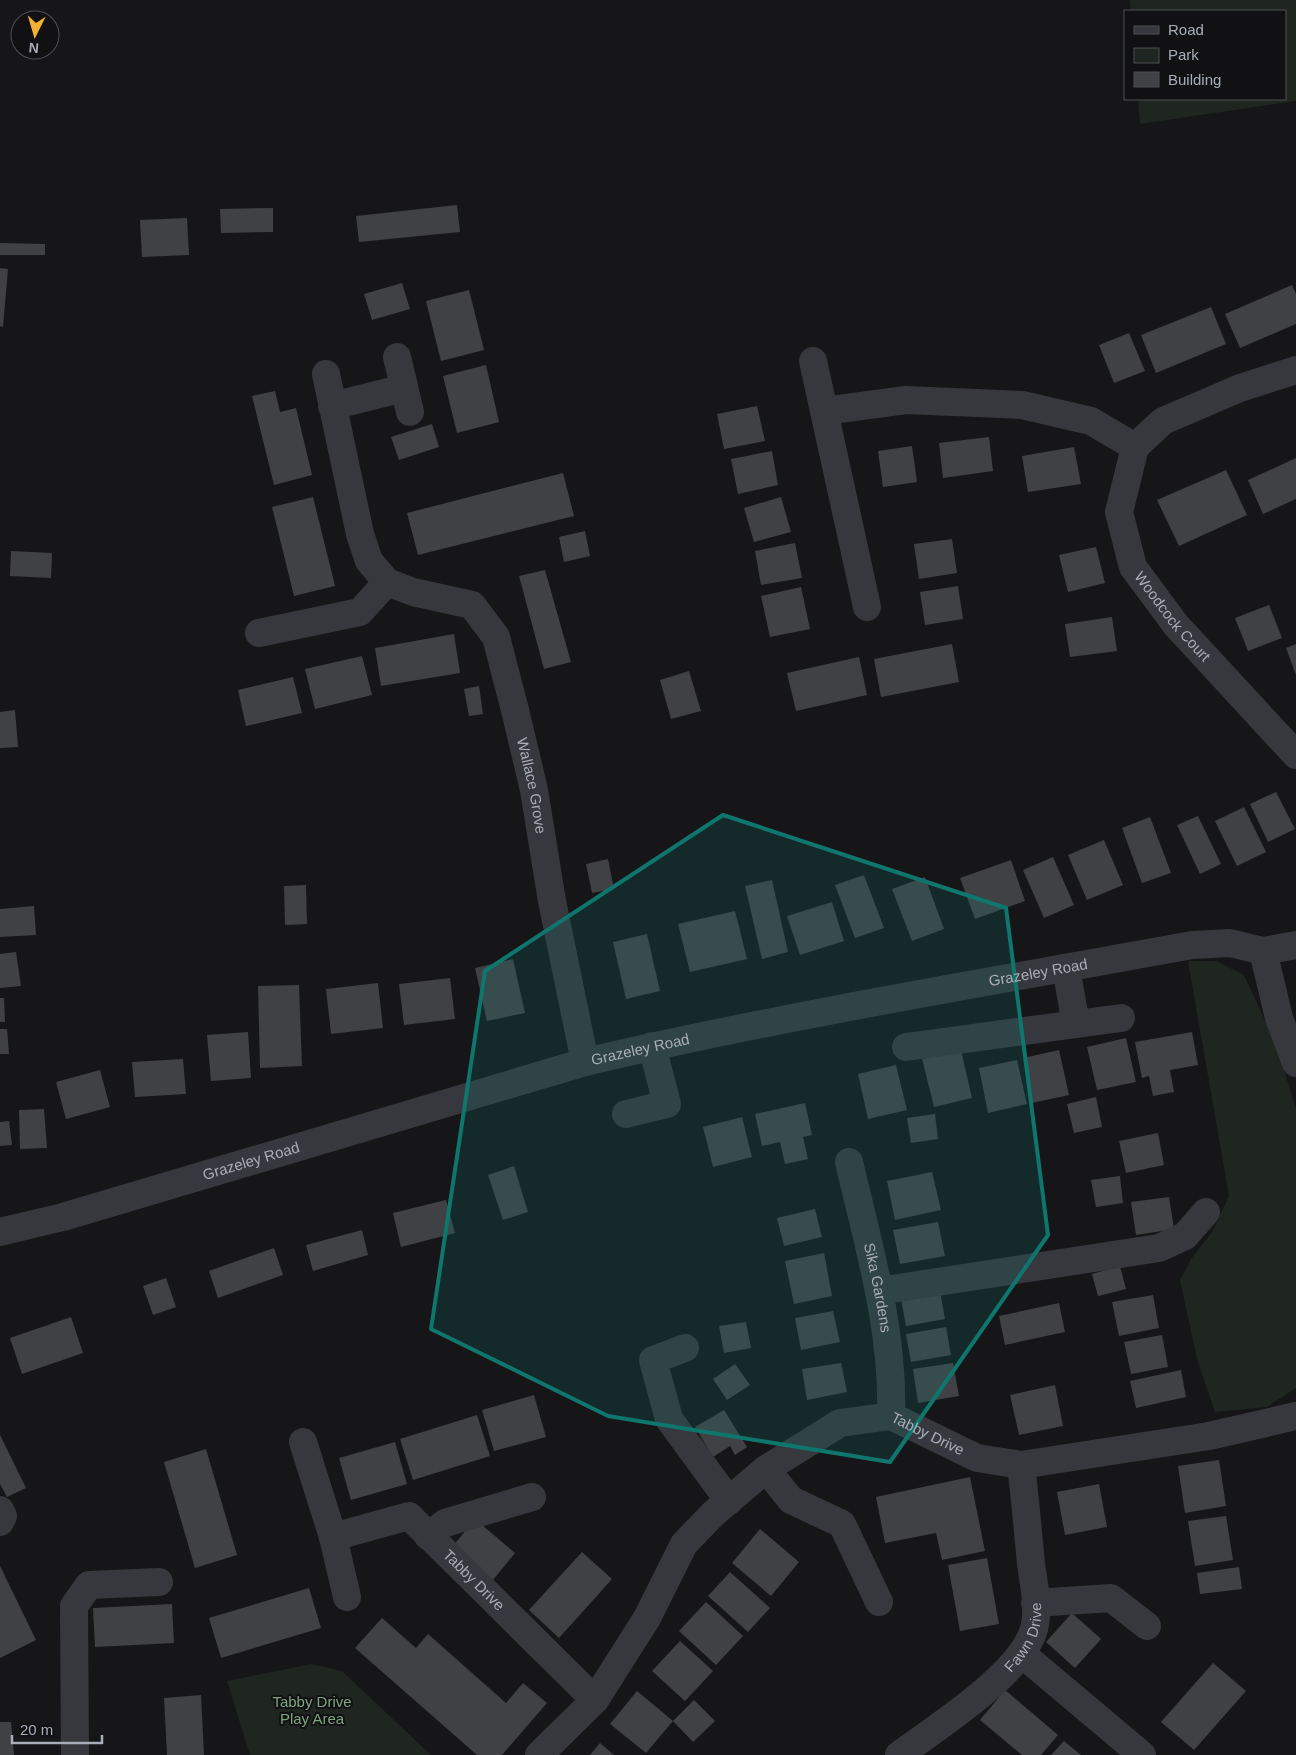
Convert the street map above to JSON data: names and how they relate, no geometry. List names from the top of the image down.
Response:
{
  "streets": {
    "street": [
      "Woodcock Court",
      "Wallace Grove",
      "Grazeley Road",
      "Sika Gardens",
      "Tabby Drive",
      "Fawn Drive"
    ]
  },
  "crossings": [
    ["Wallace Grove", "Grazeley Road"],
    ["Sika Gardens", "Tabby Drive"],
    ["Tabby Drive", "Fawn Drive"]
  ],
  "parks": ["Tabby Drive Play Area"],
  "legend": ["Road", "Park", "Building"],
  "scale_bar": "20 m",
  "north": "bottom"
}
